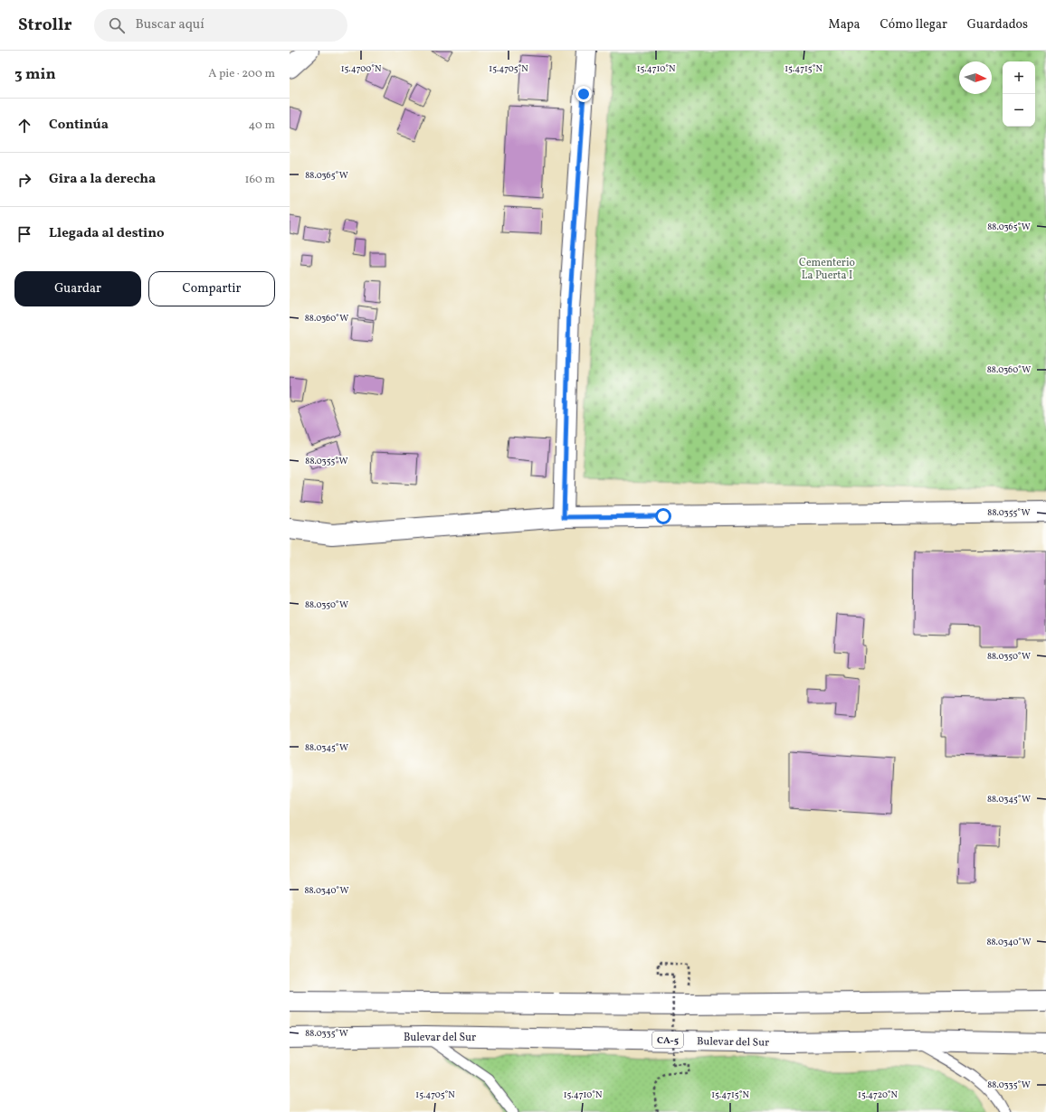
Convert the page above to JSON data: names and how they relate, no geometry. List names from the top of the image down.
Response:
{
  "streets": {
    "main road": ["Bulevar del Sur", "CA-5"]
  },
  "parks": ["Cementerio La Puerta I"],
  "north": "right",
  "page": {
    "header": "Strollr",
    "search": "Buscar aquí",
    "nav": ["Mapa", "Cómo llegar", "Guardados"],
    "heading": ["3 min", "A pie · 200 m"],
    "map_buttons": ["+", "−"],
    "list": [
      ["Continúa", "40 m"],
      ["Gira a la derecha", "160 m"],
      "Llegada al destino"
    ],
    "buttons": ["Guardar", "Compartir"]
  },
  "coordinates": [
    "15.4700°N",
    "15.4705°N",
    "15.4710°N",
    "15.4715°N",
    "88.0365°W",
    "88.0360°W",
    "88.0355°W",
    "88.0350°W",
    "88.0345°W",
    "88.0340°W",
    "88.0335°W",
    "15.4720°N"
  ]
}
